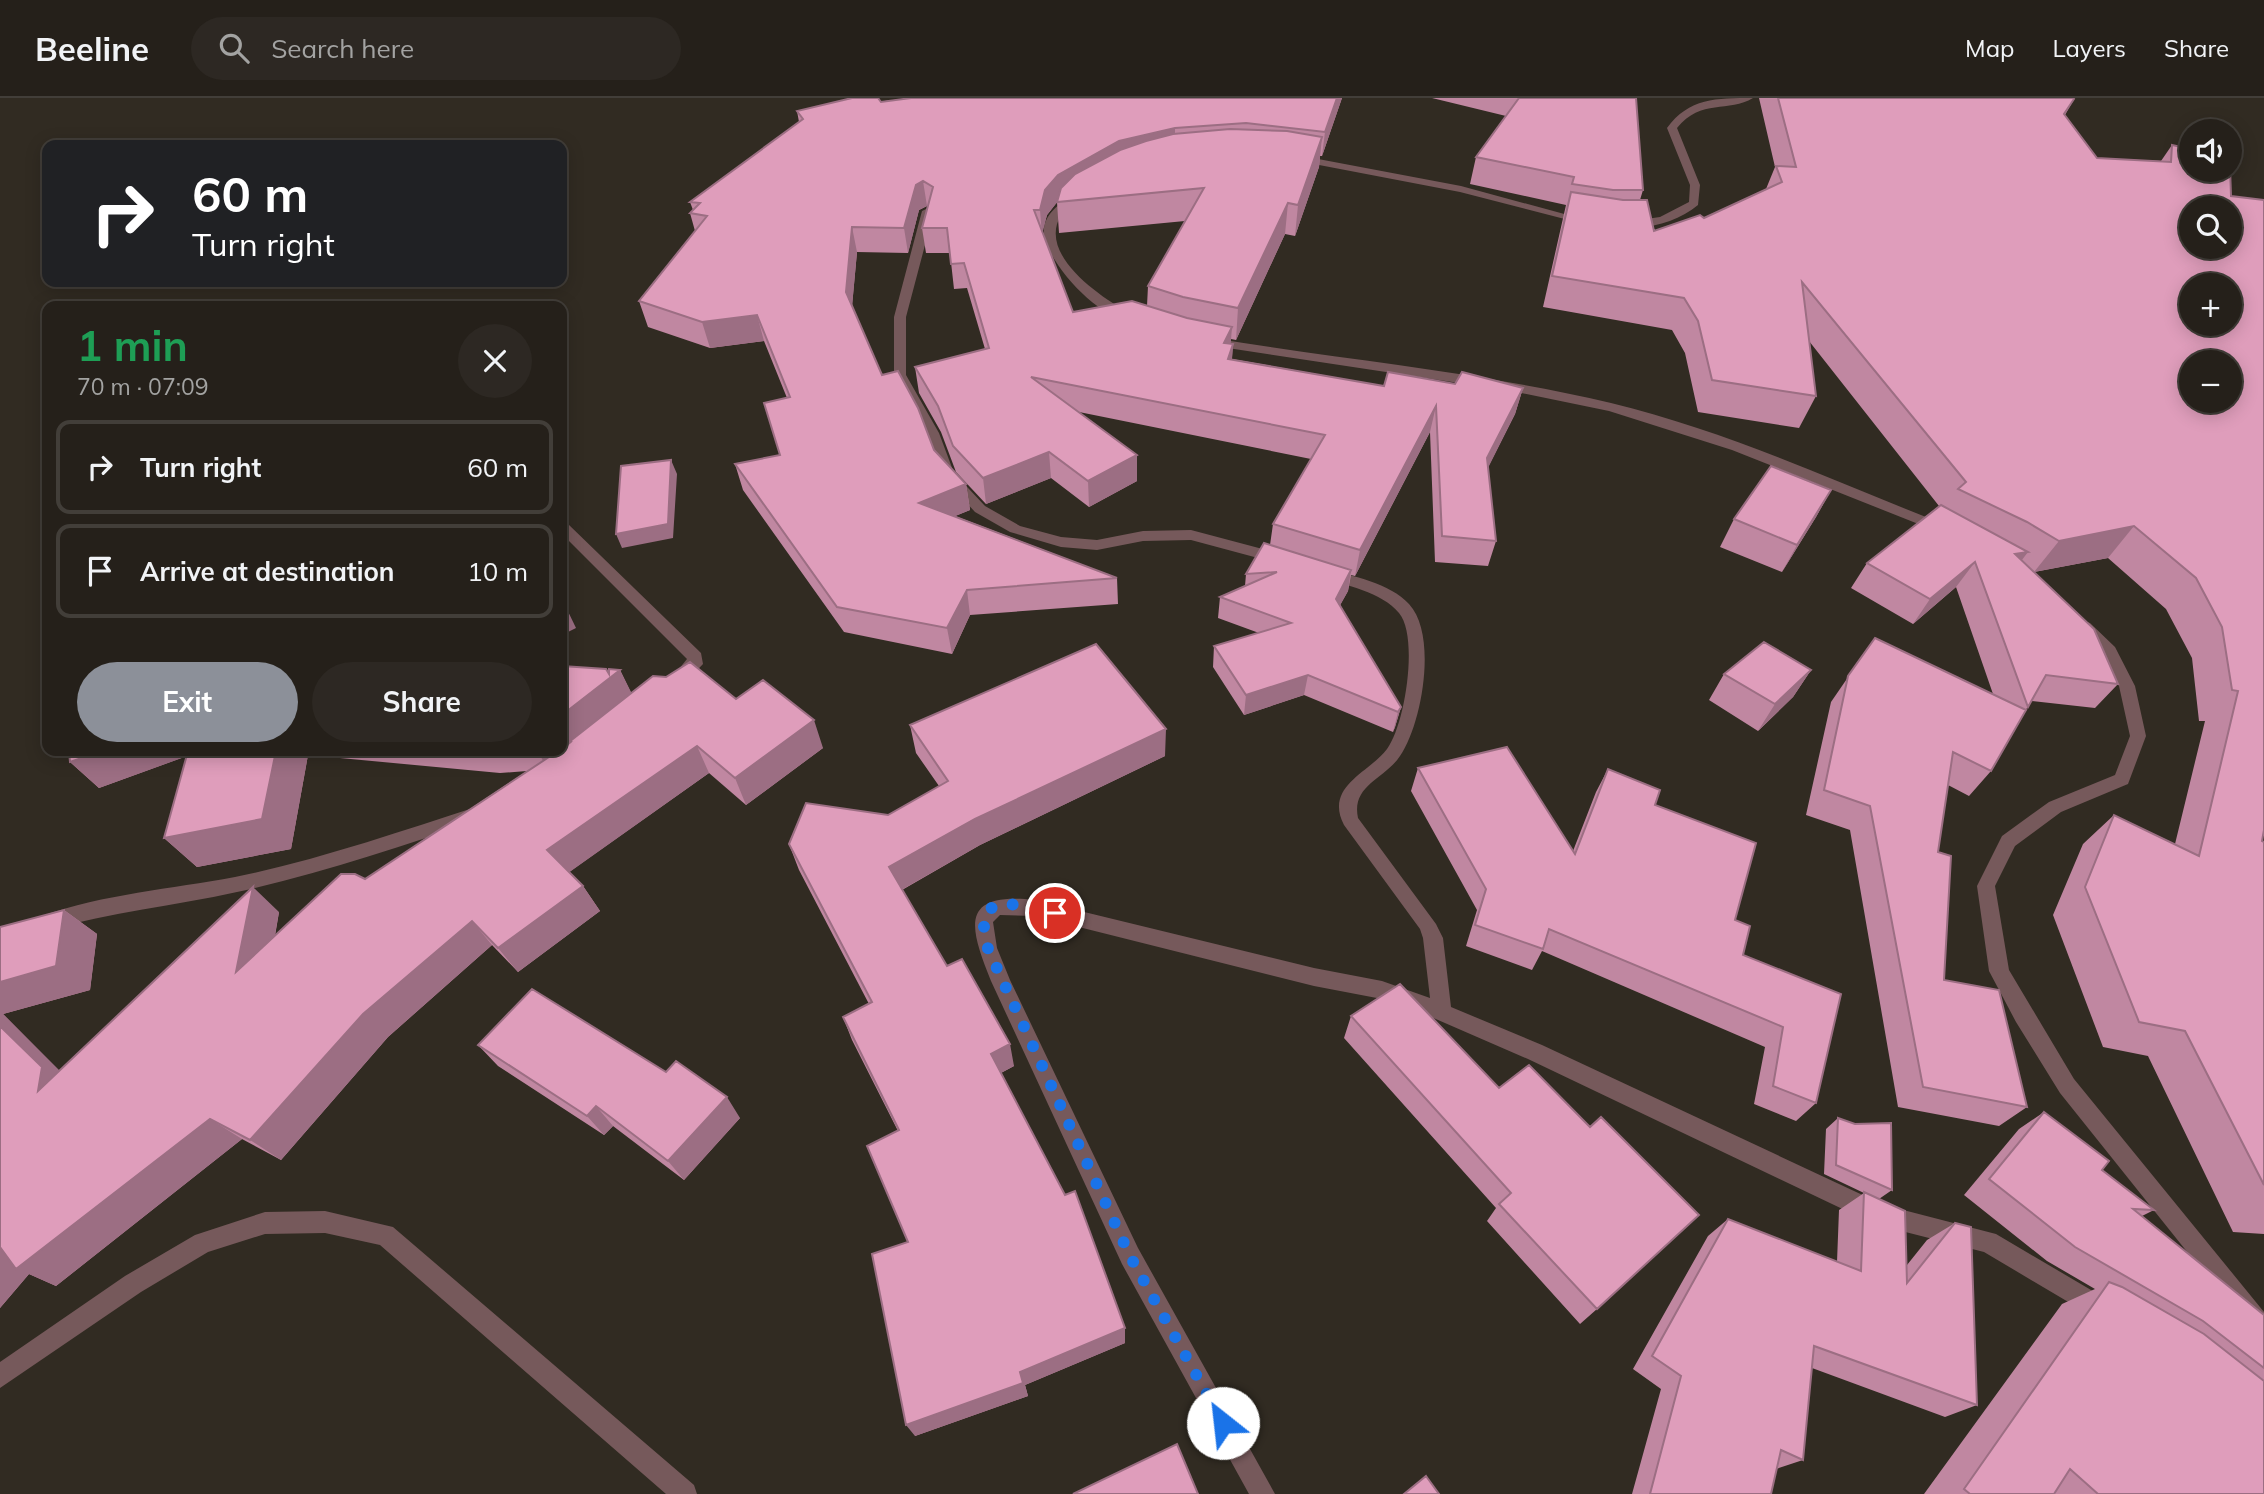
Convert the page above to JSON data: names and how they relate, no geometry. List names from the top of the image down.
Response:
{
  "page": {
    "header": "Beeline",
    "search": "Search here",
    "nav": ["Map", "Layers", "Share"],
    "map_buttons": ["+", "−"],
    "turn": ["60 m", "Turn right"],
    "heading": ["1 min", "70 m · 07:09"],
    "list": [
      {
        "name": "Turn right",
        "value": "60 m"
      },
      {
        "name": "Arrive at destination",
        "value": "10 m"
      }
    ],
    "buttons": ["Exit", "Share"]
  }
}
